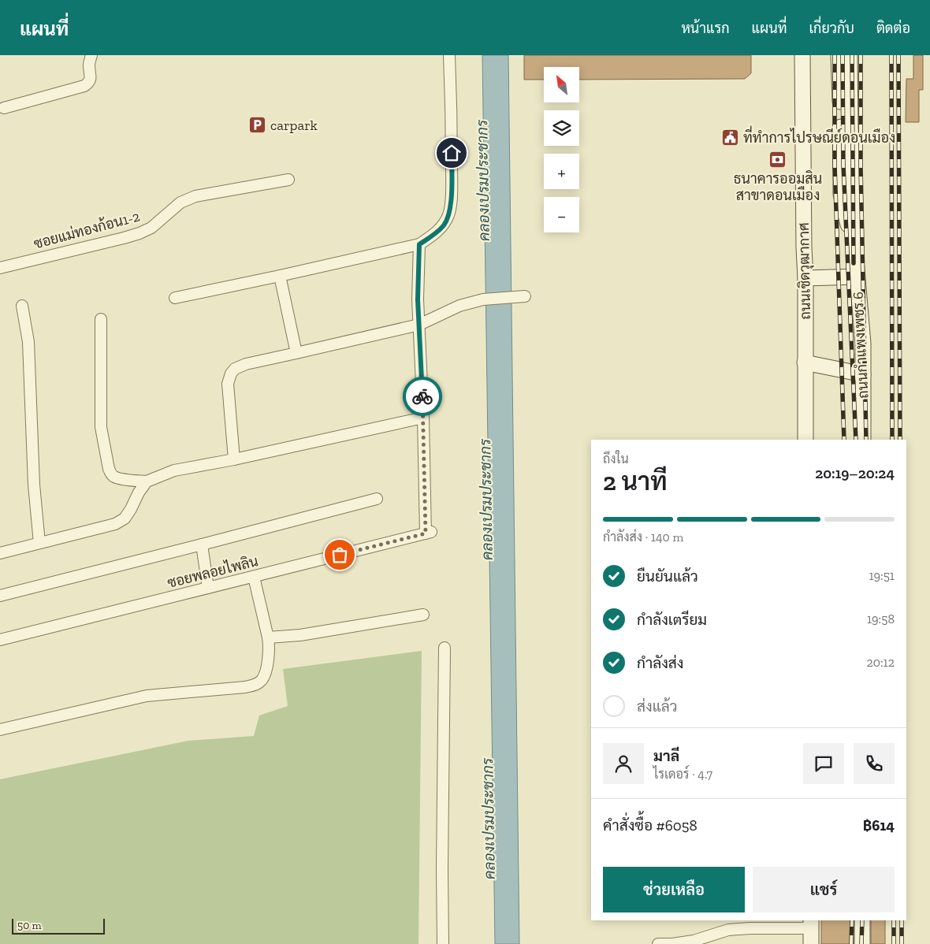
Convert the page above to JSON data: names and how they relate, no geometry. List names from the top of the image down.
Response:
{
  "streets": {
    "main road": ["ถนนเชิดวุฒากาศ", "ถนนกำแพงเพชร 6"],
    "street": ["ซอยแม่ทองก้อน1-2", "ซอยพลอยไพลิน"]
  },
  "water": ["คลองเปรมประชากร"],
  "places": {
    "parking": ["carpark"],
    "public building": ["ที่ทำการไปรษณีย์ดอนเมือง"],
    "bank": ["ธนาคารออมสิน สาขาดอนเมือง"]
  },
  "scale_bar": "50 m",
  "north": "top left",
  "page": {
    "header": "แผนที่",
    "nav": [
      "หน้าแรก",
      "แผนที่",
      "เกี่ยวกับ",
      "ติดต่อ"
    ],
    "map_buttons": ["+", "−"],
    "heading": ["2 นาที", "ถึงใน", "20:19–20:24"],
    "panel": [
      "มาลี",
      "ไรเดอร์ · 4.7",
      "คำสั่งซื้อ #6058",
      "฿614"
    ],
    "bar": "กำลังส่ง · 140 m",
    "list": [
      ["ยืนยันแล้ว", "19:51"],
      ["กำลังเตรียม", "19:58"],
      ["กำลังส่ง", "20:12"],
      "ส่งแล้ว"
    ],
    "buttons": ["ช่วยเหลือ", "แชร์"],
    "scale": "50 m"
  }
}
